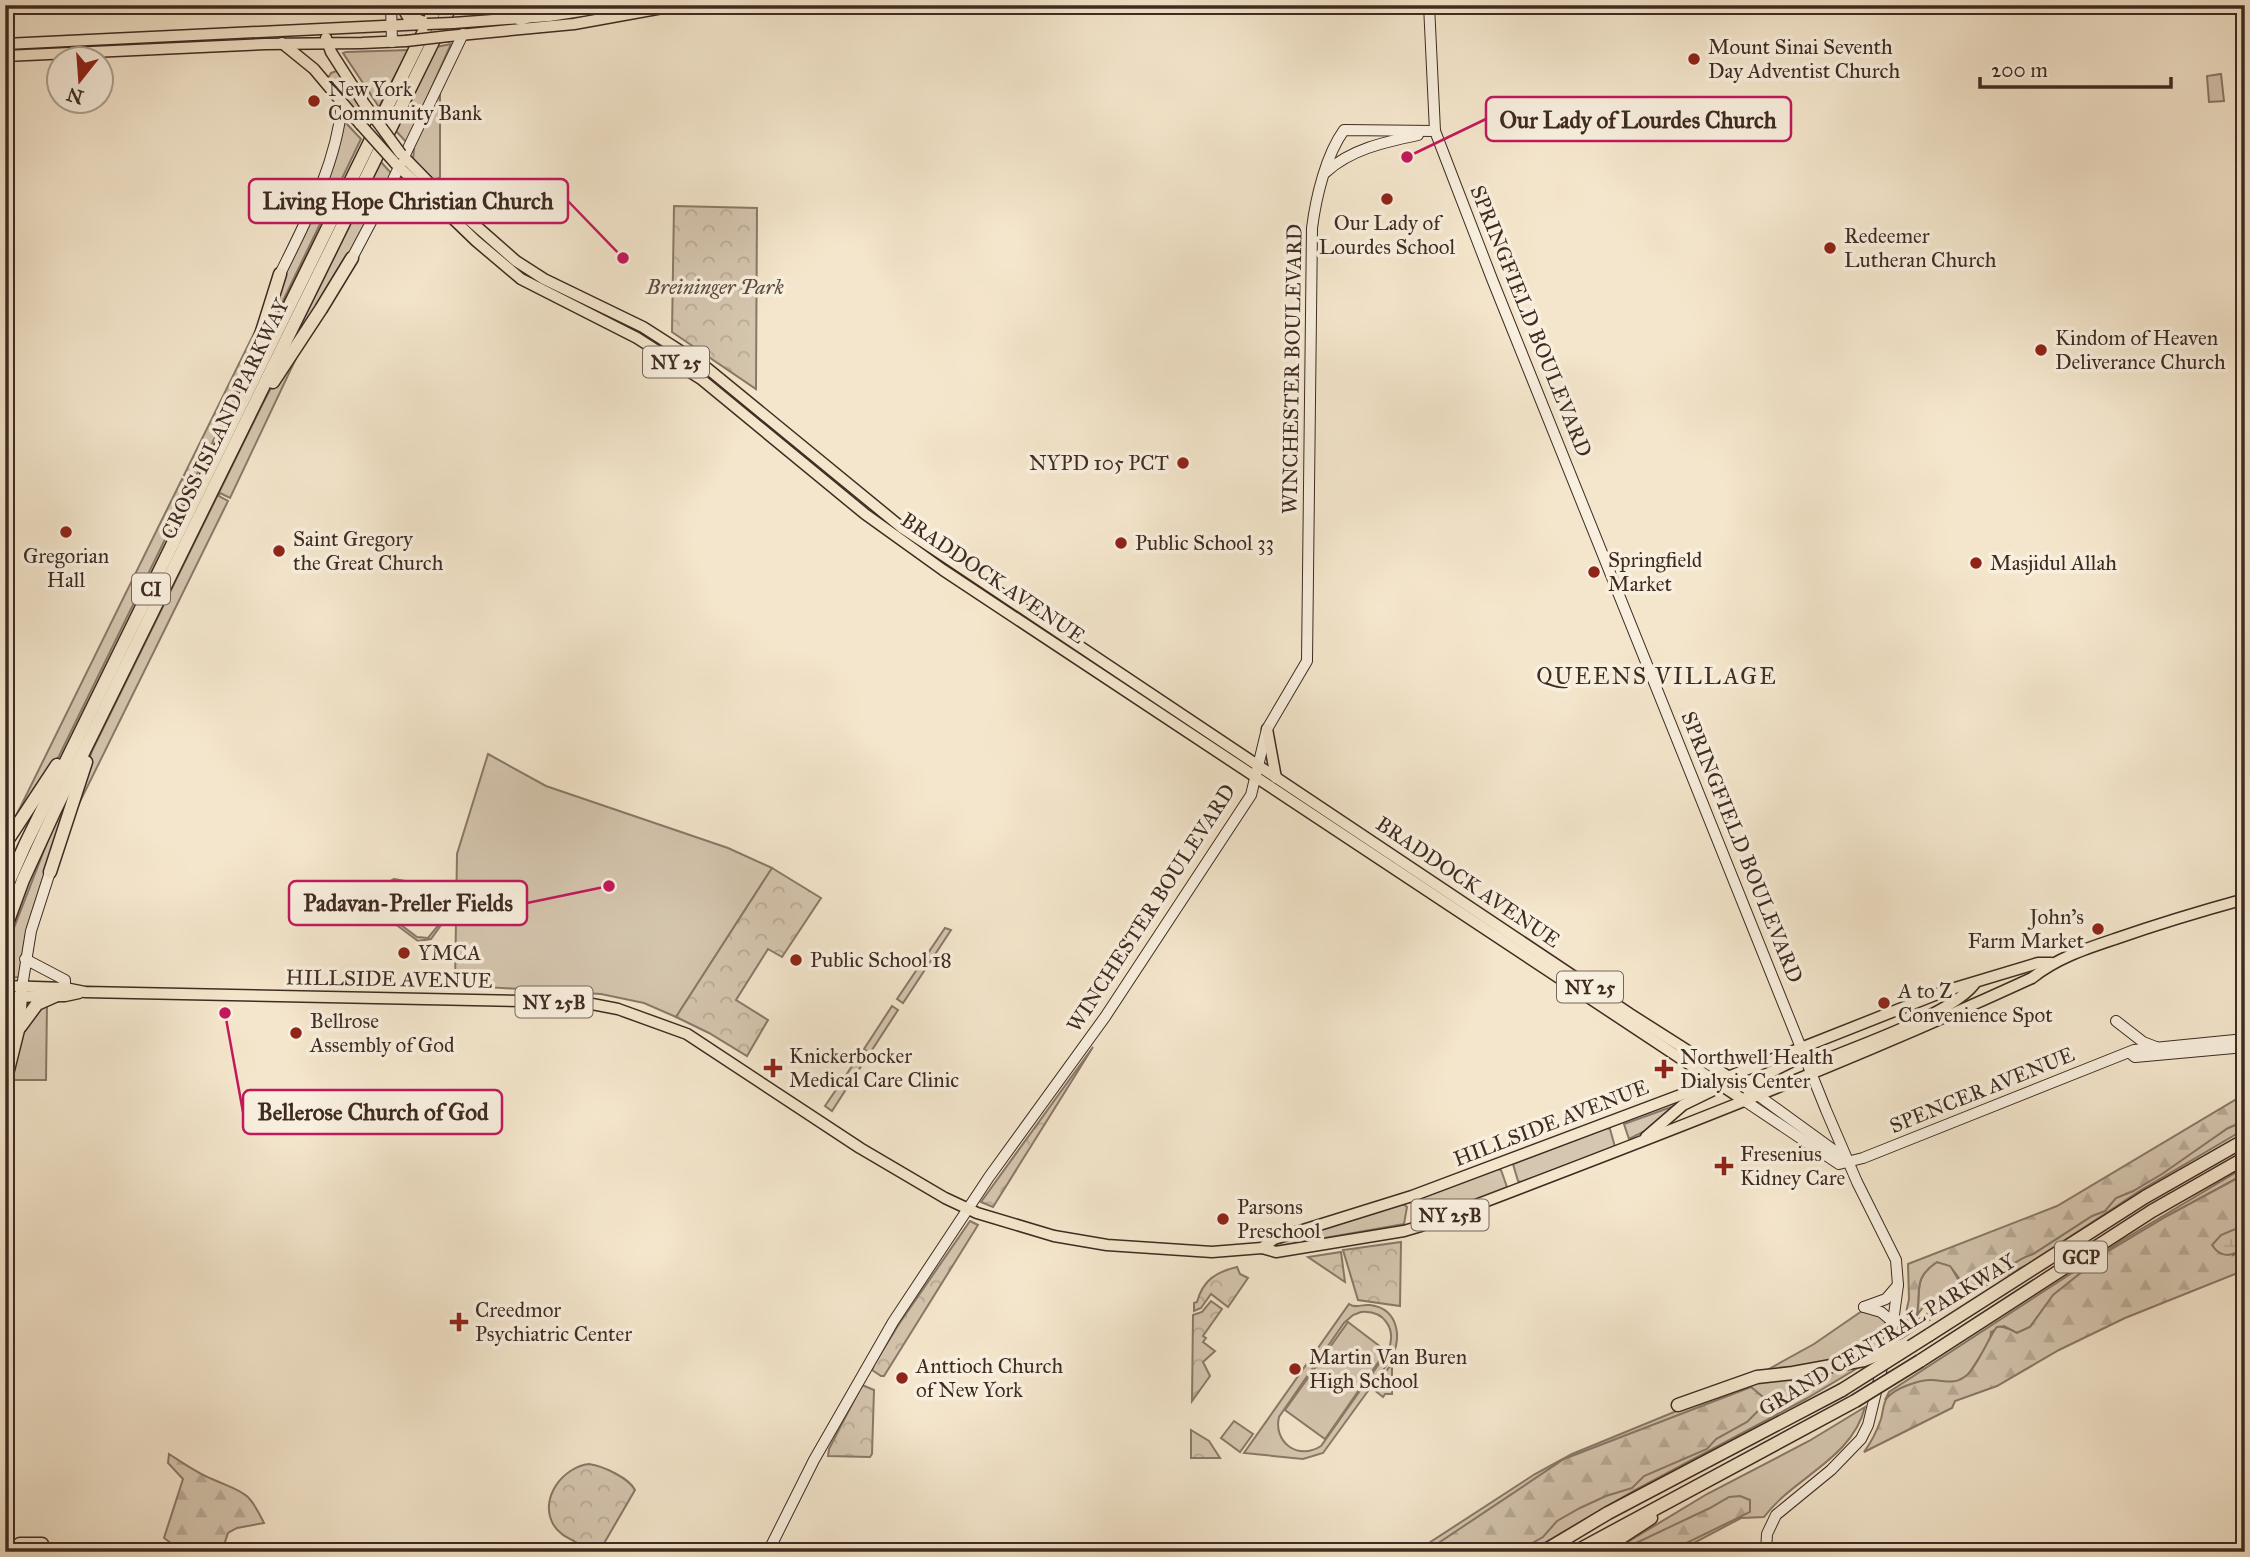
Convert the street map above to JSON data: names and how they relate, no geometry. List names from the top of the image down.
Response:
{
  "streets": {
    "highway": [
      "CROSS ISLAND PARKWAY",
      "CI",
      "GCP",
      "GRAND CENTRAL PARKWAY"
    ],
    "main road": [
      "SPRINGFIELD BOULEVARD",
      "NY 25",
      "WINCHESTER BOULEVARD",
      "BRADDOCK AVENUE",
      "HILLSIDE AVENUE",
      "NY 25B",
      "SPENCER AVENUE"
    ]
  },
  "crossings": [
    ["SPRINGFIELD BOULEVARD", "WINCHESTER BOULEVARD"],
    ["SPRINGFIELD BOULEVARD", "BRADDOCK AVENUE"],
    ["SPRINGFIELD BOULEVARD", "HILLSIDE AVENUE"],
    ["SPRINGFIELD BOULEVARD", "SPENCER AVENUE"],
    ["WINCHESTER BOULEVARD", "BRADDOCK AVENUE"],
    ["WINCHESTER BOULEVARD", "HILLSIDE AVENUE"],
    ["CROSS ISLAND PARKWAY", "BRADDOCK AVENUE"],
    ["BRADDOCK AVENUE", "HILLSIDE AVENUE"],
    ["BRADDOCK AVENUE", "SPENCER AVENUE"]
  ],
  "districts": ["QUEENS VILLAGE"],
  "parks": ["Breininger Park"],
  "places": {
    "other": [
      "Mount Sinai Seventh Day Adventist Church",
      "New York Community Bank",
      "Our Lady of Lourdes Church",
      "Our Lady of Lourdes School",
      "Redeemer Lutheran Church",
      "Living Hope Christian Church",
      "Kindom of Heaven Deliverance Church",
      "NYPD 105 PCT",
      "Gregorian Hall",
      "Public School 33",
      "Saint Gregory the Great Church",
      "Masjidul Allah",
      "Springfield Market",
      "Padavan-Preller Fields",
      "John’s Farm Market",
      "YMCA",
      "Public School 18",
      "A to Z Convenience Spot",
      "Bellerose Church of God",
      "Bellrose Assembly of God",
      "Parsons Preschool",
      "Martin Van Buren High School",
      "Anttioch Church of New York"
    ],
    "health": [
      "Knickerbocker Medical Care Clinic",
      "Northwell Health Dialysis Center",
      "Fresenius Kidney Care",
      "Creedmor Psychiatric Center"
    ]
  },
  "scale_bar": "200 m",
  "north": "bottom"
}
